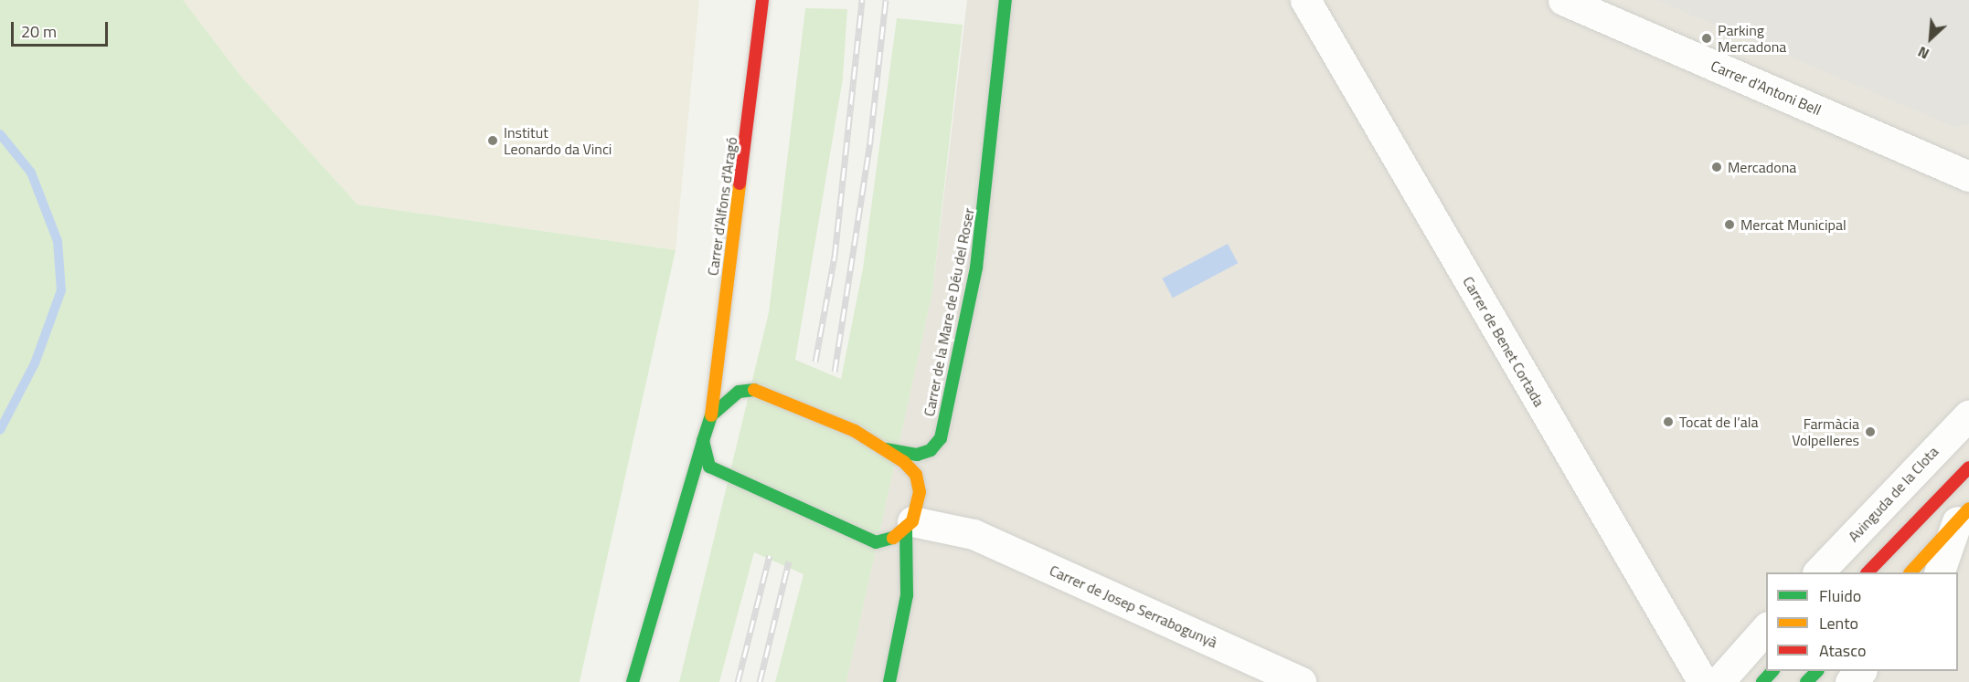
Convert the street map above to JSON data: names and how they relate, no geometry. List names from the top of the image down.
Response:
{
  "streets": {
    "street": [
      "Carrer d'Antoni Bell",
      "Carrer d'Alfons d'Aragó",
      "Carrer de la Mare de Déu del Roser",
      "Carrer de Benet Cortada",
      "Avinguda de la Clota",
      "Carrer de Josep Serrabogunyà"
    ]
  },
  "places": [
    "Parking Mercadona",
    "Institut Leonardo da Vinci",
    "Mercadona",
    "Mercat Municipal",
    "Tocat de l’ala",
    "Farmàcia Volpelleres"
  ],
  "legend": ["Fluido", "Lento", "Atasco"],
  "scale_bar": "20 m",
  "north": "bottom left"
}
